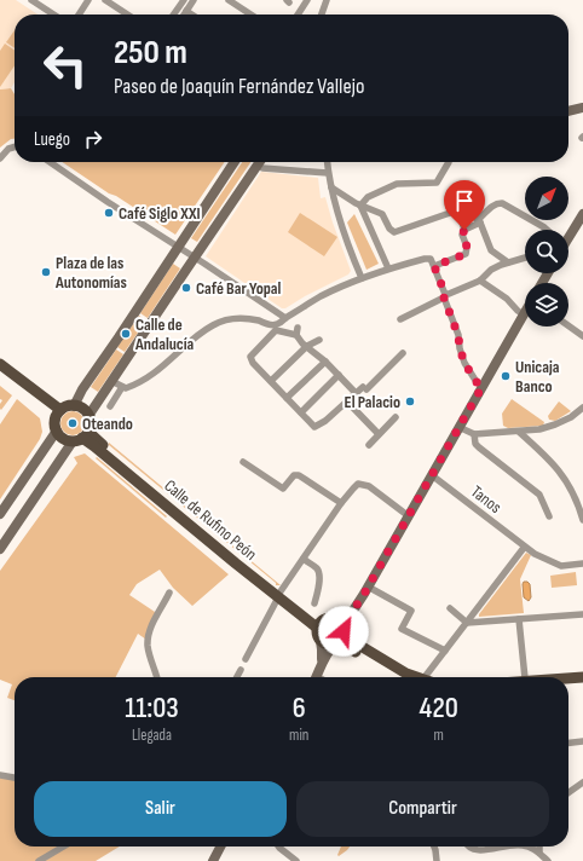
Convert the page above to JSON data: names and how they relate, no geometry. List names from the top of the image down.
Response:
{
  "streets": {
    "main road": ["Calle de Rufino Peón"],
    "street": ["Tanos"]
  },
  "places": [
    "Café Siglo XXI",
    "Plaza de las Autonomías",
    "Café Bar Yopal",
    "Calle de Andalucía",
    "Unicaja Banco",
    "El Palacio",
    "Oteando"
  ],
  "north": "top right",
  "page": {
    "turn": ["250 m", "Paseo de Joaquín Fernández Vallejo"],
    "then": "Luego",
    "eta": [
      "11:03",
      "Llegada",
      "6",
      "min",
      "420",
      "m"
    ],
    "buttons": ["Salir", "Compartir"]
  }
}
